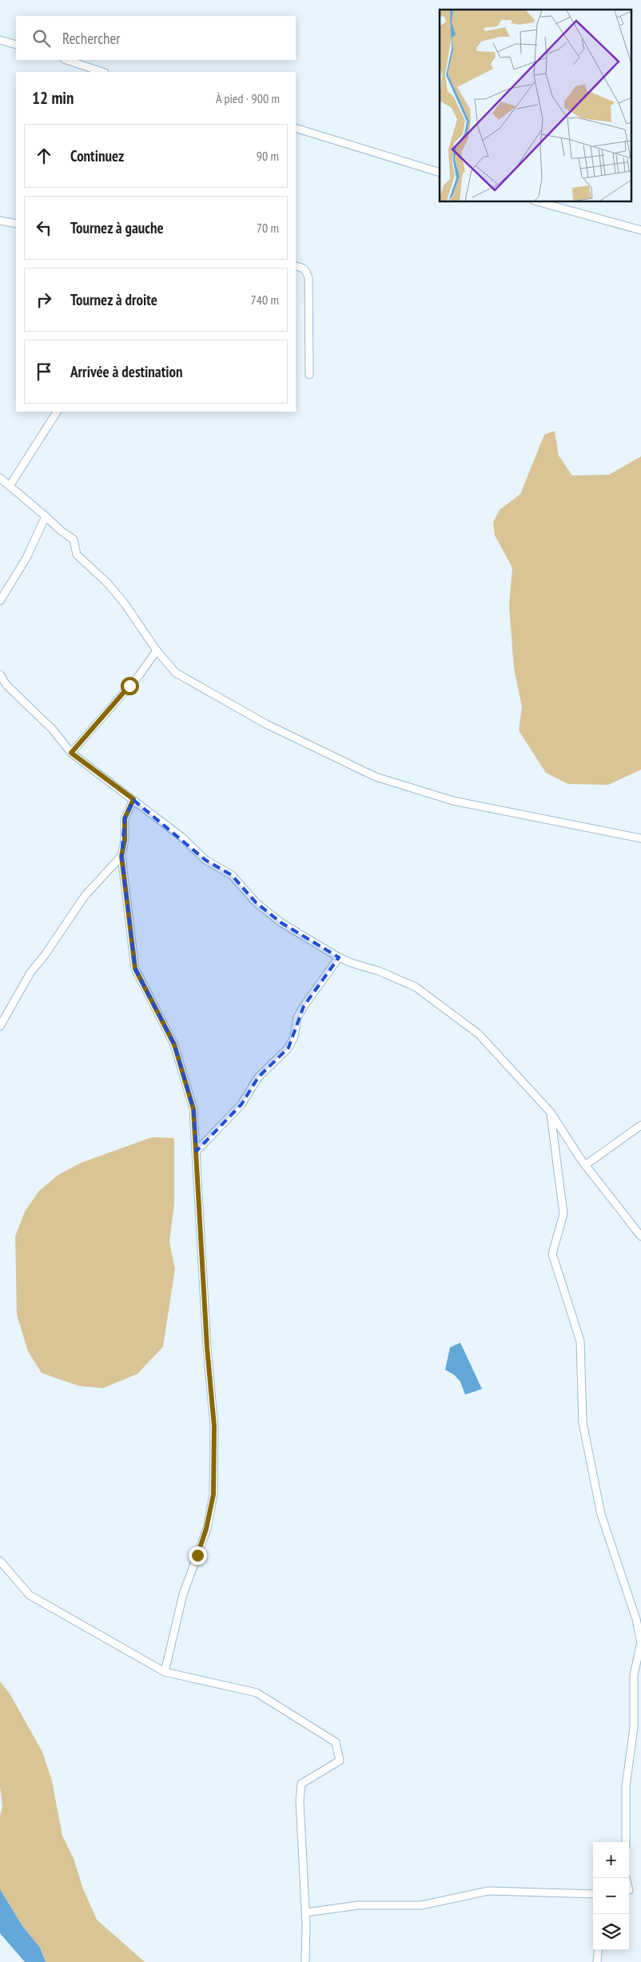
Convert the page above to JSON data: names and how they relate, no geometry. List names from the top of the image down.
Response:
{
  "page": {
    "search": "Rechercher",
    "heading": ["12 min", "À pied · 900 m"],
    "list": [
      ["Continuez", "90 m"],
      ["Tournez à gauche", "70 m"],
      ["Tournez à droite", "740 m"],
      "Arrivée à destination"
    ],
    "map_buttons": ["+", "−"]
  }
}
